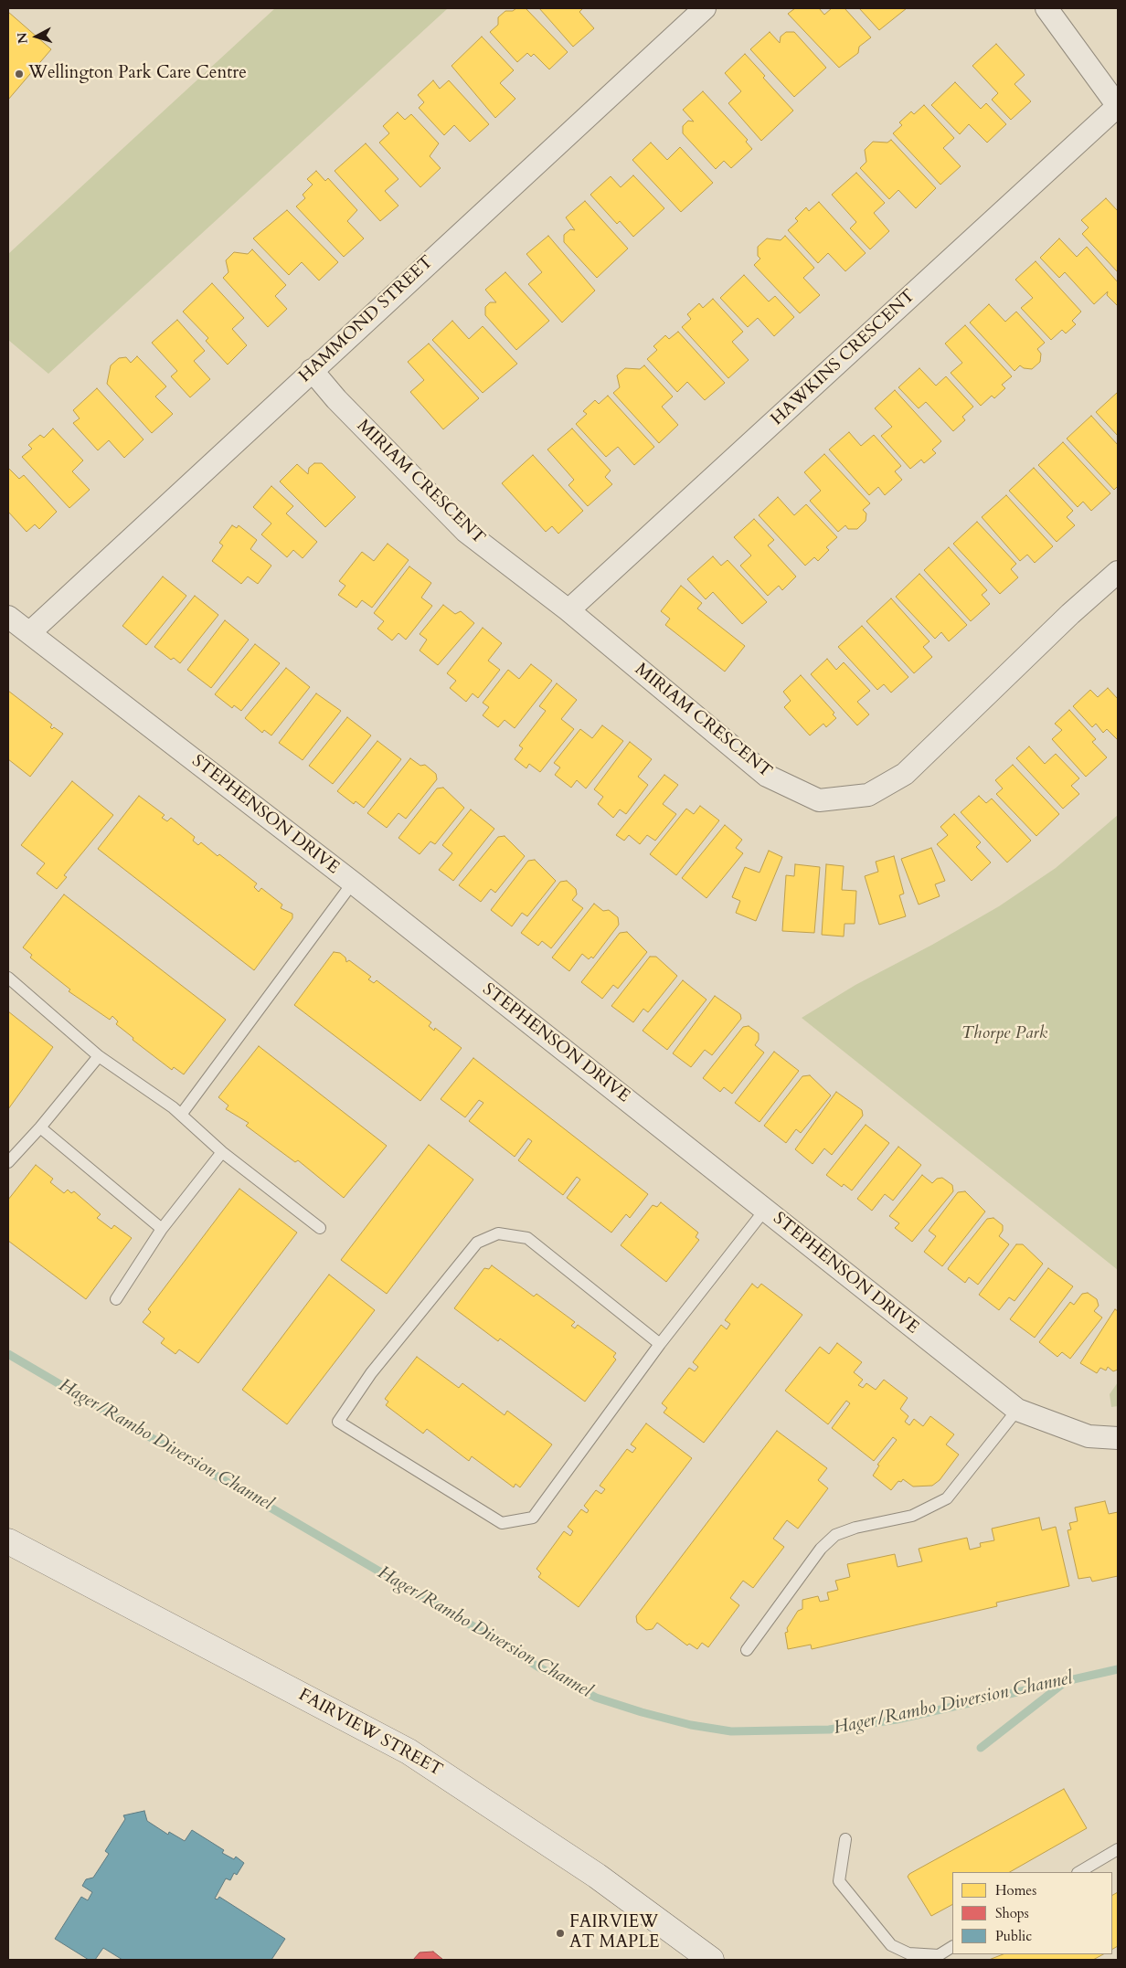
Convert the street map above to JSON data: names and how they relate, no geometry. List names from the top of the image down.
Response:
{
  "streets": {
    "main road": ["FAIRVIEW STREET"],
    "street": [
      "HAMMOND STREET",
      "HAWKINS CRESCENT",
      "MIRIAM CRESCENT",
      "STEPHENSON DRIVE"
    ]
  },
  "crossings": [
    ["HAMMOND STREET", "MIRIAM CRESCENT"],
    ["HAMMOND STREET", "STEPHENSON DRIVE"],
    ["HAWKINS CRESCENT", "MIRIAM CRESCENT"]
  ],
  "water": ["Hager/Rambo Diversion Channel"],
  "parks": ["Thorpe Park"],
  "places": ["Wellington Park Care Centre", "FAIRVIEW AT MAPLE"],
  "legend": ["Homes", "Shops", "Public"],
  "north": "left"
}
